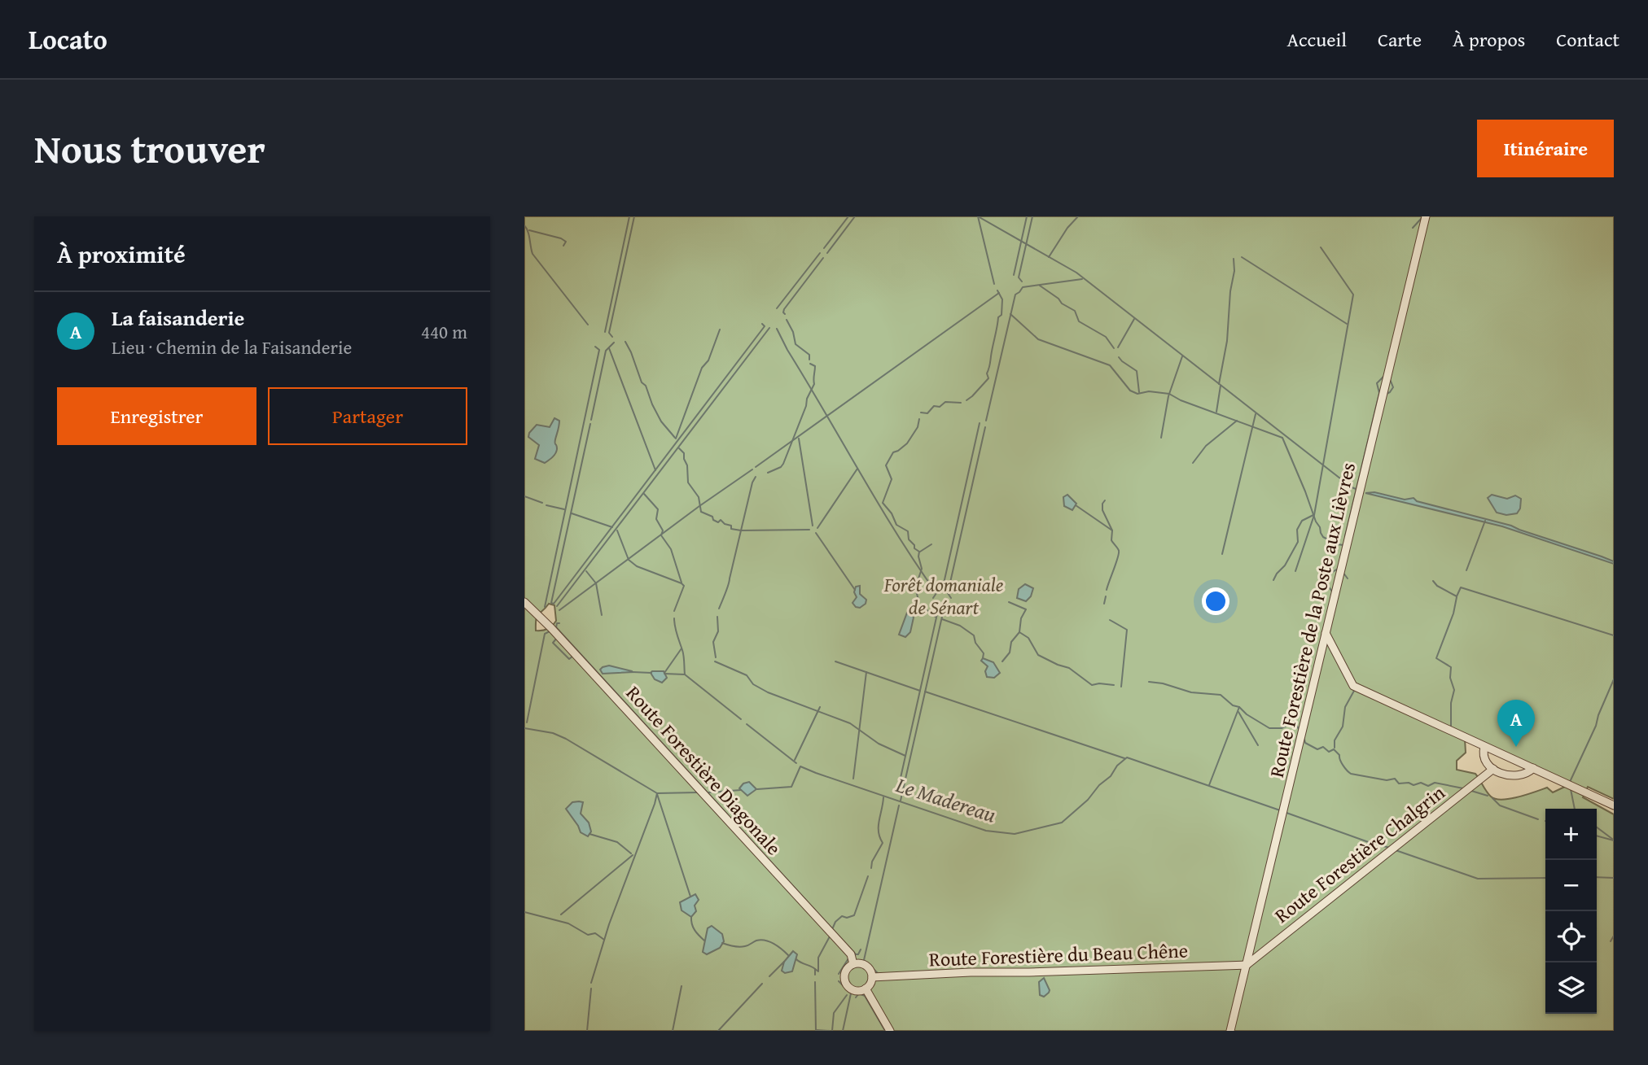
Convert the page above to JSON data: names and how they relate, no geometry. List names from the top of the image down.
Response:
{
  "streets": {
    "street": [
      "Route Forestière de la Poste aux Lièvres",
      "Route Forestière Diagonale",
      "Route Forestière Chalgrin",
      "Route Forestière du Beau Chêne"
    ]
  },
  "crossings": [
    ["Route Forestière de la Poste aux Lièvres", "Route Forestière Chalgrin"],
    ["Route Forestière de la Poste aux Lièvres", "Route Forestière du Beau Chêne"],
    ["Route Forestière Diagonale", "Route Forestière du Beau Chêne"],
    ["Route Forestière Chalgrin", "Route Forestière du Beau Chêne"]
  ],
  "water": ["Le Madereau"],
  "parks": ["Forêt domaniale de Sénart"],
  "page": {
    "header": "Locato",
    "nav": [
      "Accueil",
      "Carte",
      "À propos",
      "Contact"
    ],
    "title": "Nous trouver",
    "buttons": [
      "Itinéraire",
      ["Enregistrer", "Partager"]
    ],
    "heading": "À proximité",
    "list": [
      {
        "mark": "A",
        "name": "La faisanderie",
        "note": "Lieu · Chemin de la Faisanderie",
        "value": "440 m"
      }
    ],
    "pins": "A",
    "map_buttons": ["+", "−"]
  }
}
